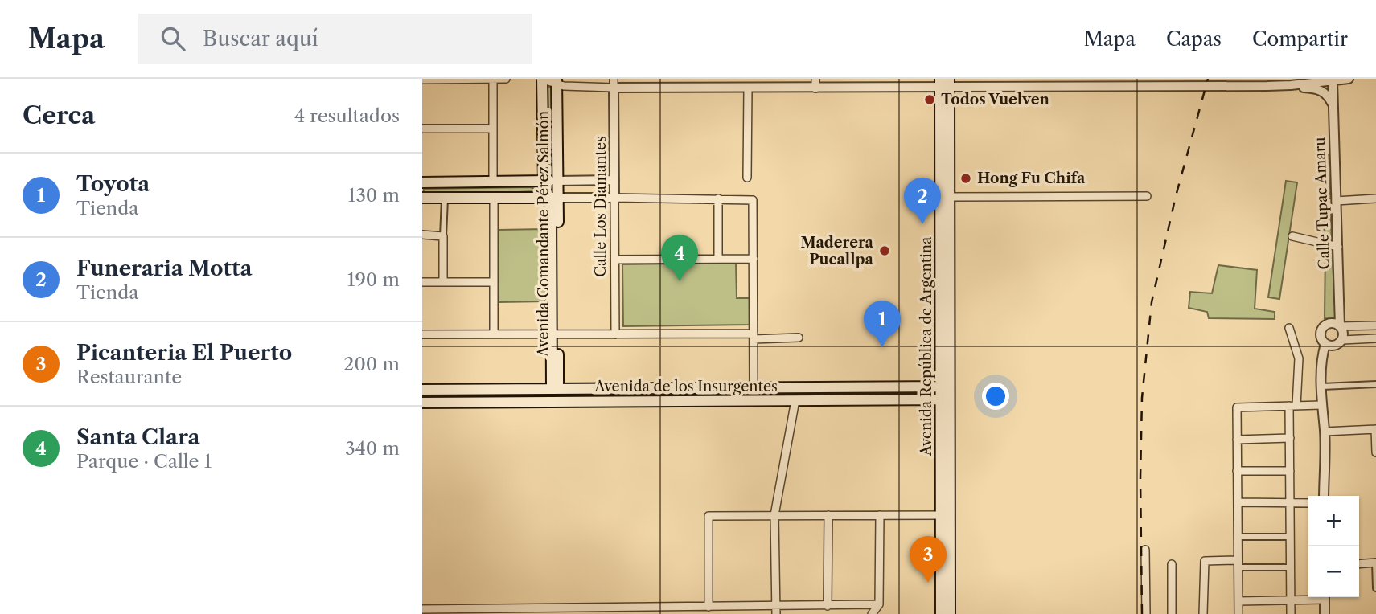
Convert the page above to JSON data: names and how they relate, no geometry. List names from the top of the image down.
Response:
{
  "streets": {
    "main road": ["Avenida Comandante Pérez Salmón", "Avenida República de Argentina", "Avenida de los Insurgentes"],
    "street": ["Calle Tupac Amaru", "Calle Los Diamantes"]
  },
  "crossings": [
    ["Avenida Comandante Pérez Salmón", "Avenida de los Insurgentes"],
    ["Avenida República de Argentina", "Avenida de los Insurgentes"]
  ],
  "places": ["Todos Vuelven", "Hong Fu Chifa", "Maderera Pucallpa"],
  "page": {
    "header": "Mapa",
    "search": "Buscar aquí",
    "nav": ["Mapa", "Capas", "Compartir"],
    "heading": ["Cerca", "4 resultados"],
    "list": [
      {
        "mark": "1",
        "name": "Toyota",
        "note": "Tienda",
        "value": "130 m"
      },
      {
        "mark": "2",
        "name": "Funeraria Motta",
        "note": "Tienda",
        "value": "190 m"
      },
      {
        "mark": "3",
        "name": "Picanteria El Puerto",
        "note": "Restaurante",
        "value": "200 m"
      },
      {
        "mark": "4",
        "name": "Santa Clara",
        "note": "Parque · Calle 1",
        "value": "340 m"
      }
    ],
    "pins": [
      "2",
      "4",
      "1",
      "3"
    ],
    "map_buttons": ["+", "−"]
  }
}
